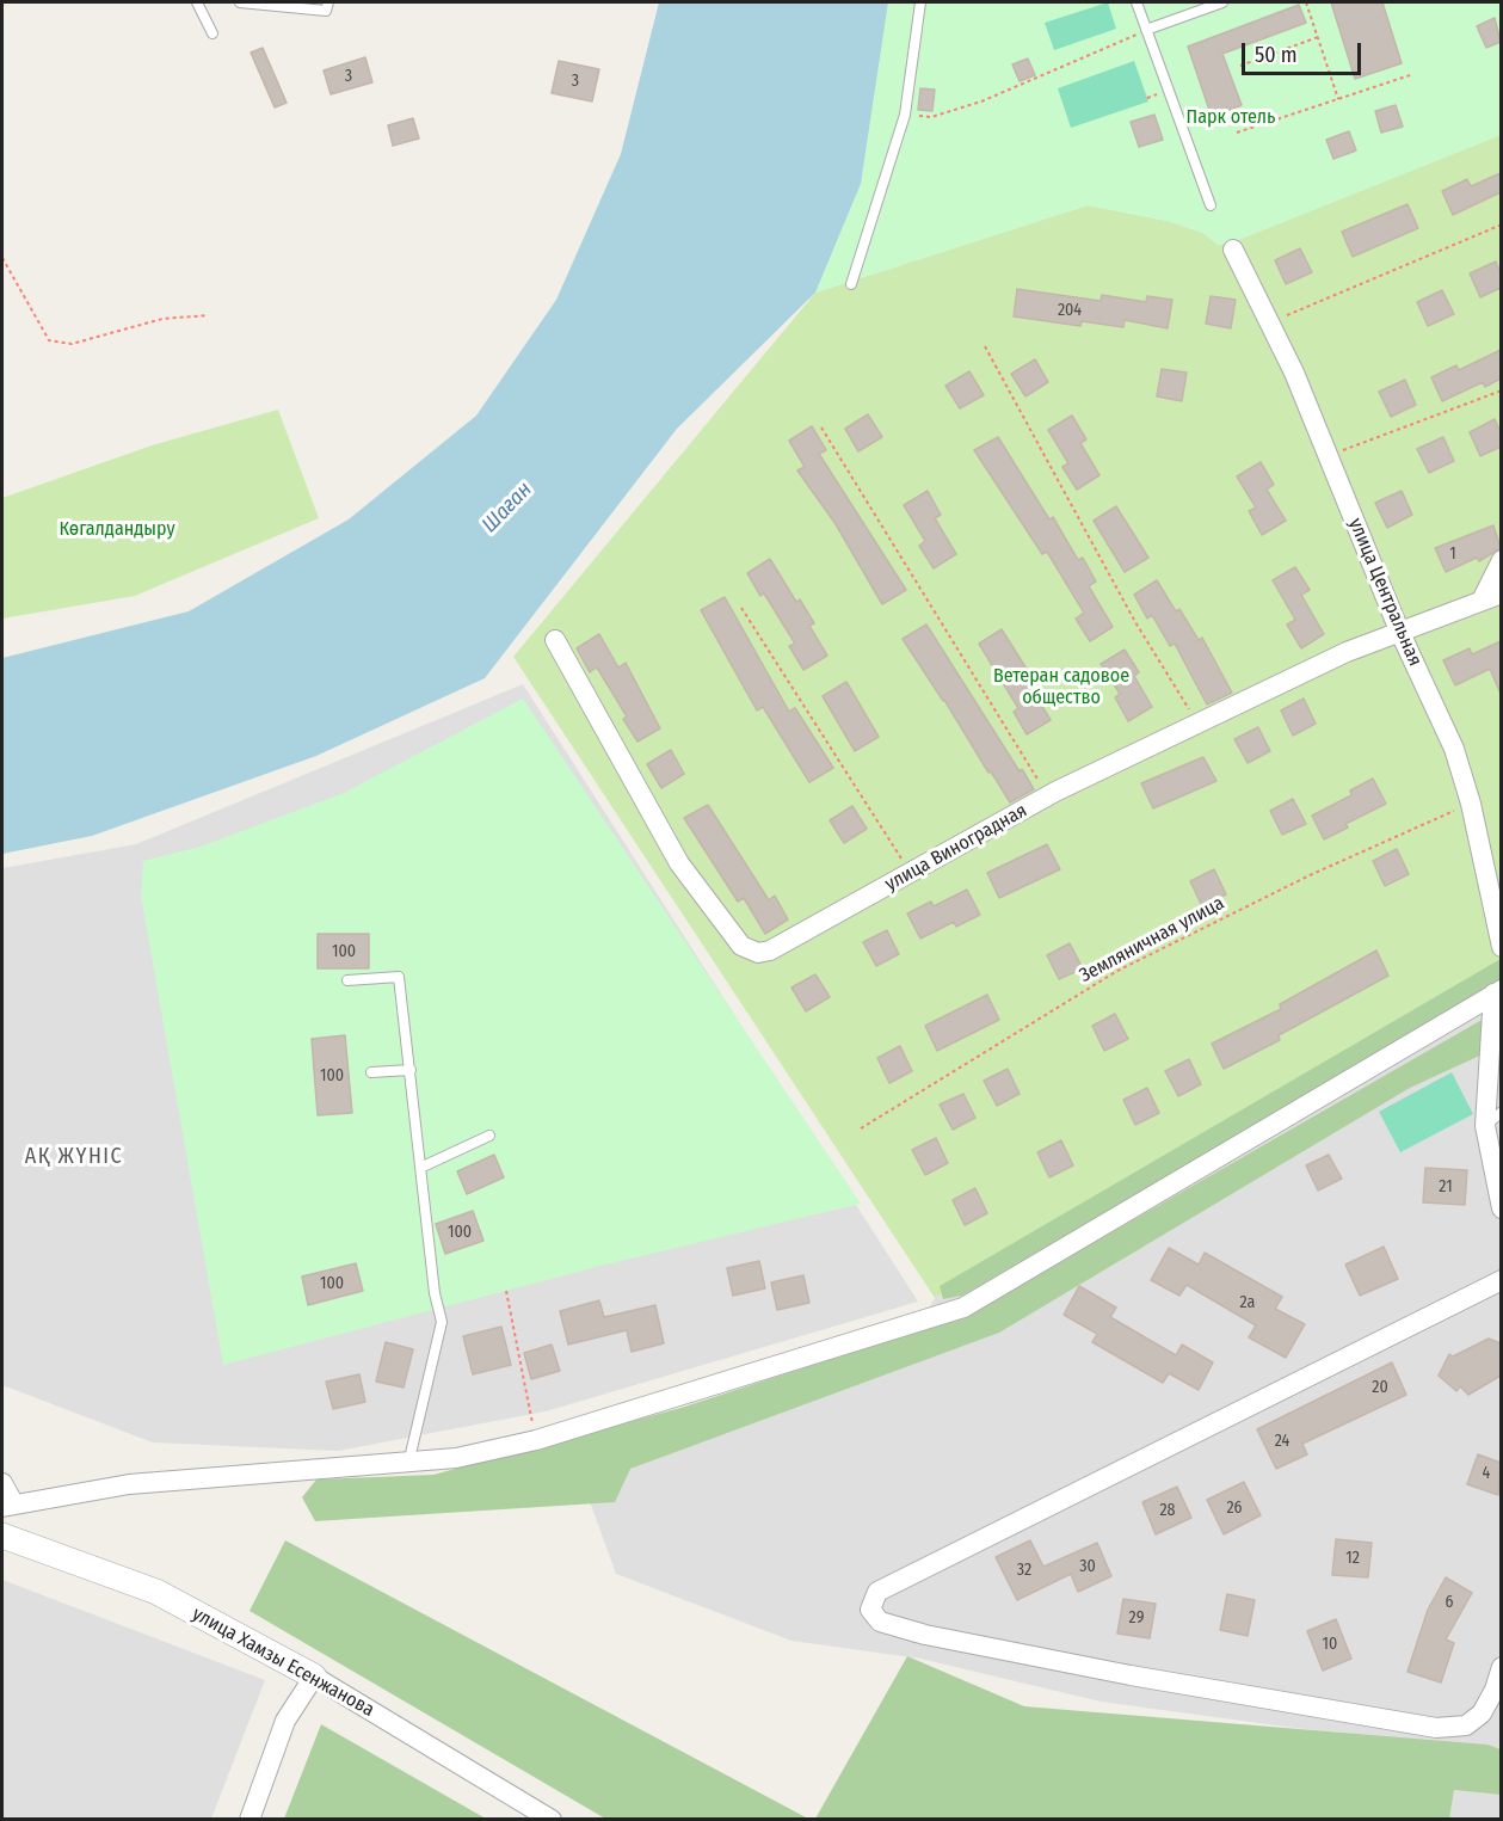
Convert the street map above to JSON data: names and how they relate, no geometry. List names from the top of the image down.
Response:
{
  "streets": {
    "street": ["улица Центральная", "улица Виноградная", "улица Хамзы Есенжанова"],
    "path": ["Земляничная улица"]
  },
  "crossings": [
    ["улица Центральная", "улица Виноградная"],
    ["улица Центральная", "Земляничная улица"]
  ],
  "districts": ["АҚ ЖҮНІС"],
  "water": ["Шаған"],
  "parks": ["Парк отель", "Көгалдандыру", "Ветеран садовое общество"],
  "house_numbers": [
    "3",
    "3",
    "204",
    "1",
    "100",
    "100",
    "21",
    "100",
    "100",
    "2а",
    "20",
    "24",
    "4",
    "26",
    "28",
    "12",
    "30",
    "32",
    "6",
    "29",
    "10"
  ],
  "scale_bar": "50 m"
}
